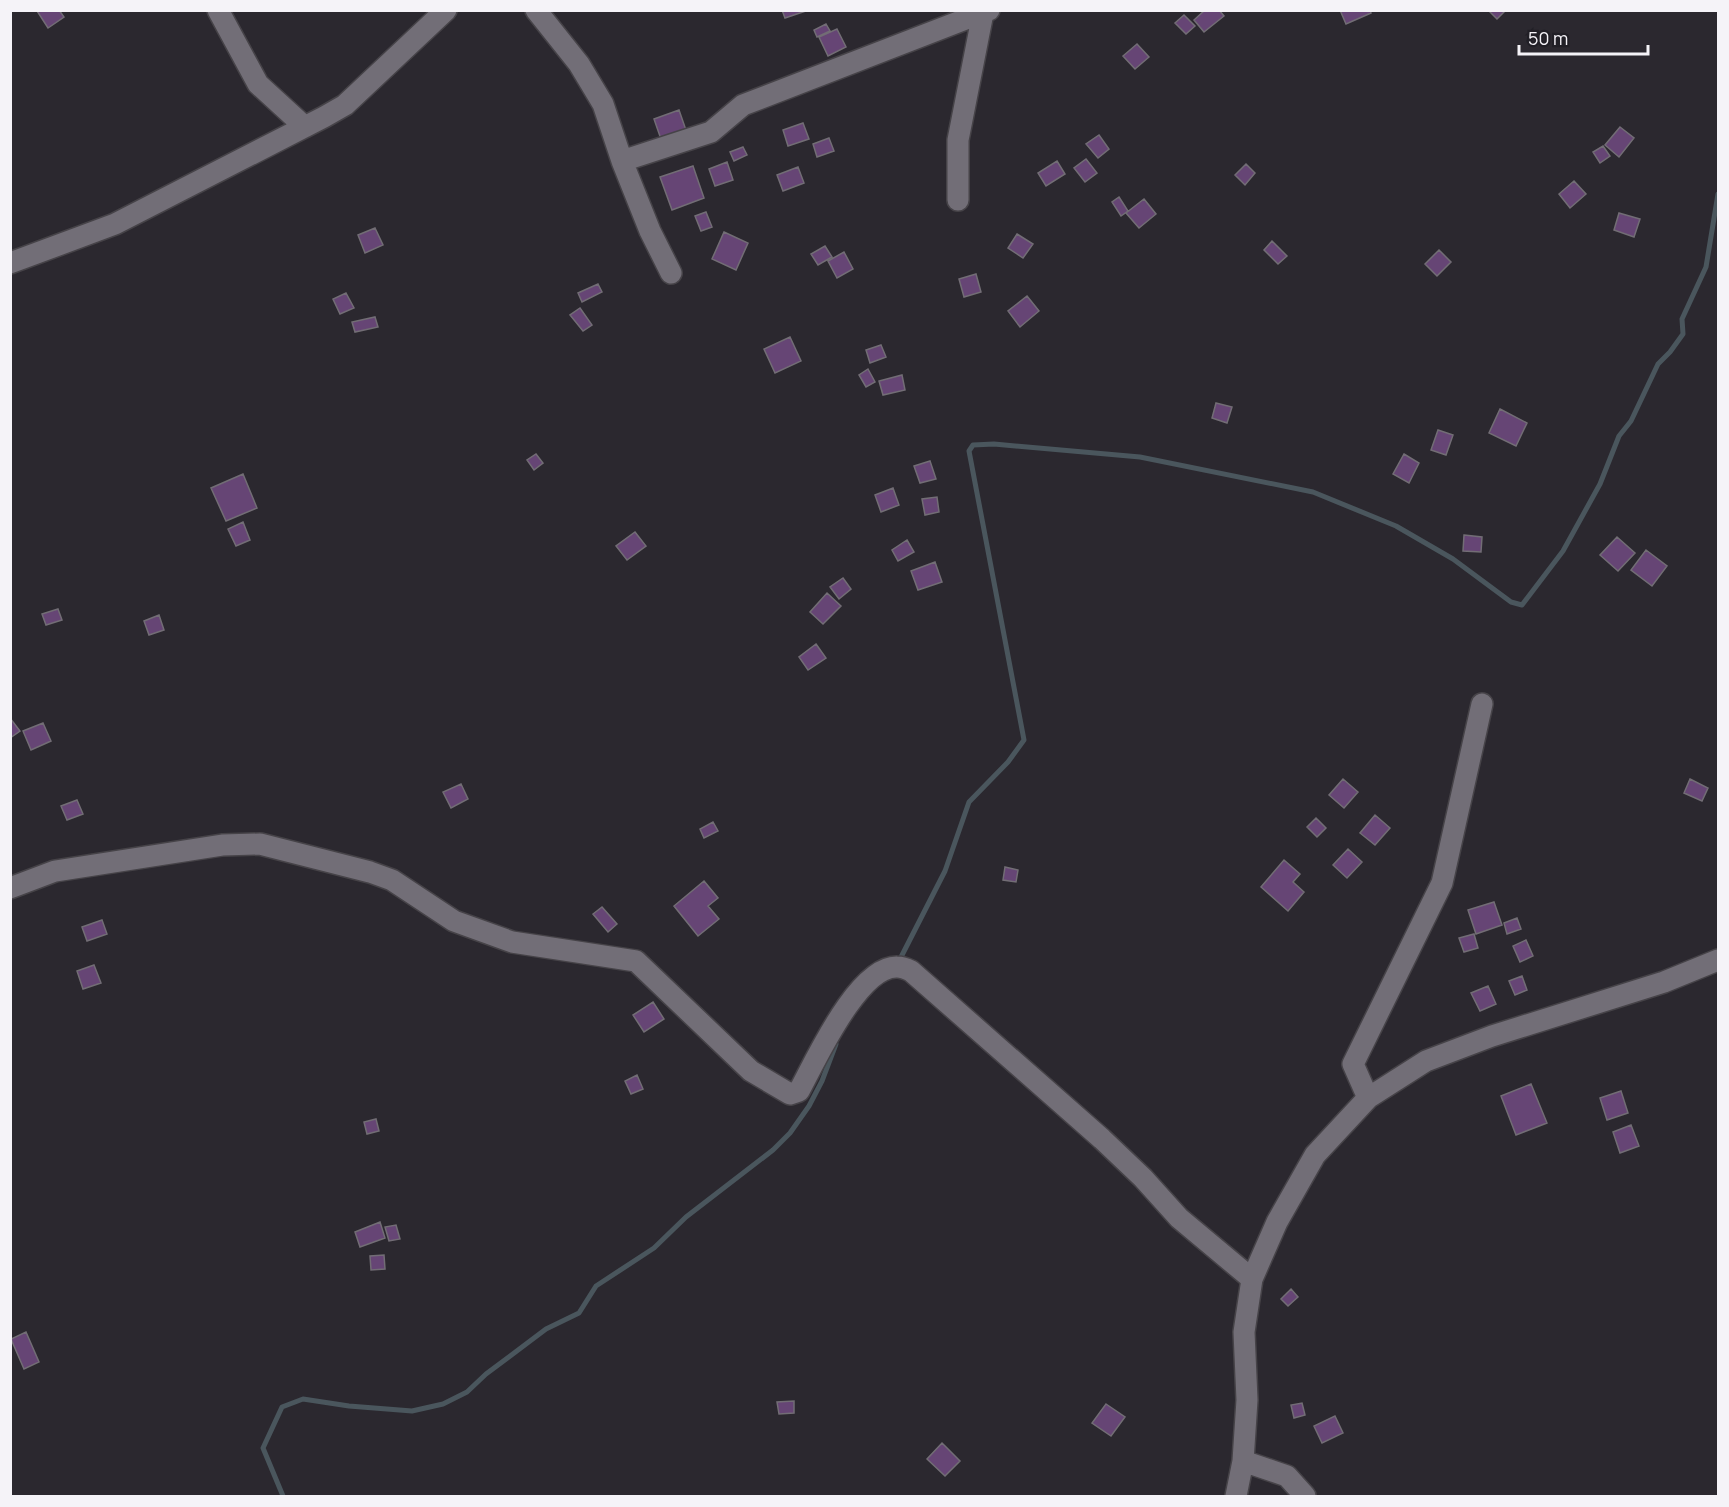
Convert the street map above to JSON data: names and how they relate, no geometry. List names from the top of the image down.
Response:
{
  "scale_bar": "50 m"
}
